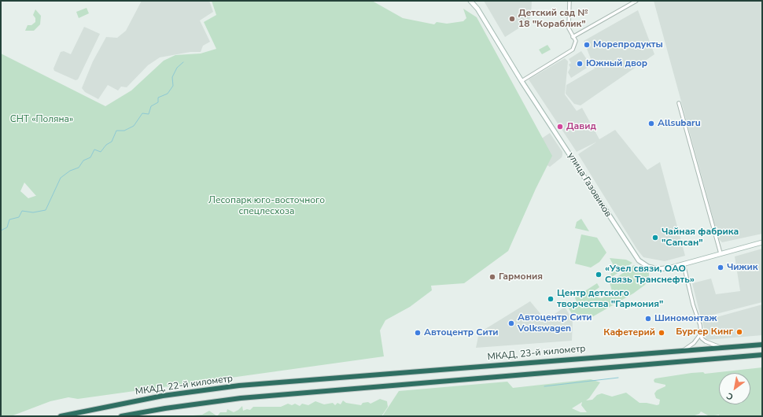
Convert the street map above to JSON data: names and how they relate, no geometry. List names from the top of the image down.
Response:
{
  "streets": {
    "highway": ["МКАД, 23-й километр", "МКАД, 22-й километр"],
    "street": ["улица Газовиков"]
  },
  "crossings": [
    ["МКАД, 23-й километр", "МКАД, 22-й километр"]
  ],
  "parks": ["СНТ «Поляна»", "Лесопарк юго-восточного спецлесхоза"],
  "places": [
    "Детский сад № 18 \"Кораблик\"",
    "Морепродукты",
    "Южный двор",
    "Allsubaru",
    "Давид",
    "Чайная фабрика \"Сапсан\"",
    "Чижик",
    "«Узел связи, ОАО Связь Транснефть»",
    "Гармония",
    "Центр детского творчества \"Гармония\"",
    "Шиномонтаж",
    "Автоцентр Сити Volkswagen",
    "Бургер Кинг",
    "Автоцентр Сити",
    "Кафетерий"
  ],
  "north": "bottom left"
}
